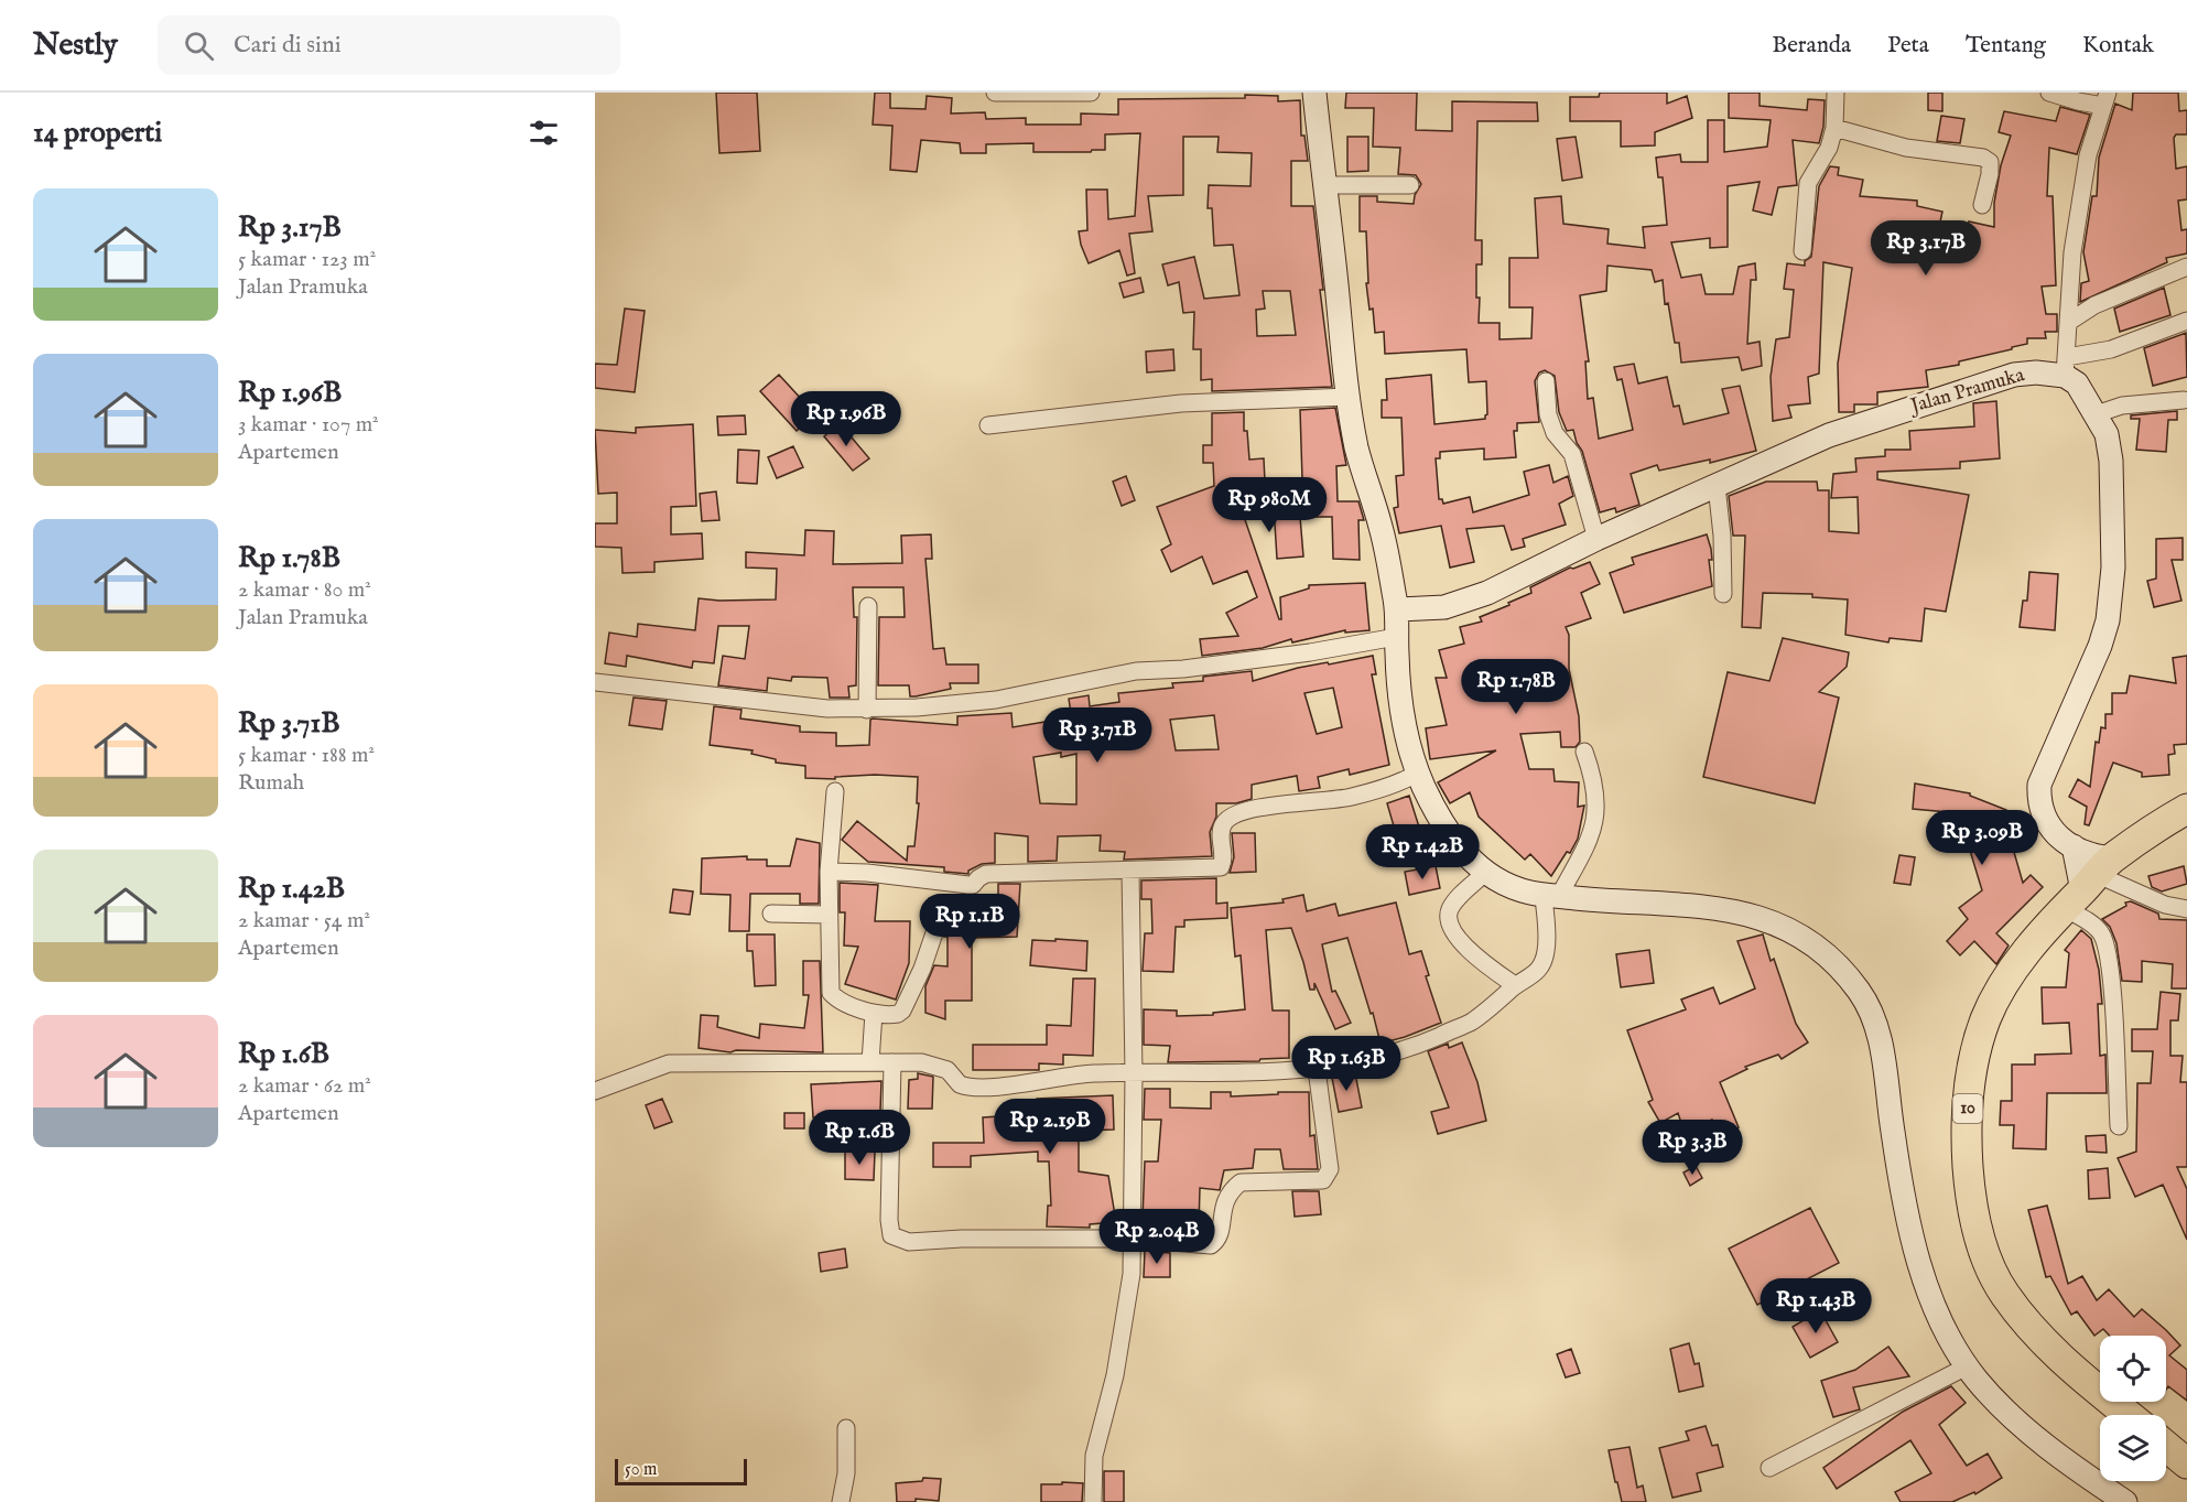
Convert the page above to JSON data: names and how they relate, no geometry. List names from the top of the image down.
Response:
{
  "streets": {
    "highway": ["10"],
    "street": ["Jalan Pramuka"]
  },
  "scale_bar": "50 m",
  "page": {
    "header": "Nestly",
    "search": "Cari di sini",
    "nav": [
      "Beranda",
      "Peta",
      "Tentang",
      "Kontak"
    ],
    "heading": "14 properti",
    "list": [
      {
        "name": "Rp 3.17B",
        "note": "5 kamar · 123 m² · Jalan Pramuka"
      },
      {
        "name": "Rp 1.96B",
        "note": "3 kamar · 107 m² · Apartemen"
      },
      {
        "name": "Rp 1.78B",
        "note": "2 kamar · 80 m² · Jalan Pramuka"
      },
      {
        "name": "Rp 3.71B",
        "note": "5 kamar · 188 m² · Rumah"
      },
      {
        "name": "Rp 1.42B",
        "note": "2 kamar · 54 m² · Apartemen"
      },
      {
        "name": "Rp 1.6B",
        "note": "2 kamar · 62 m² · Apartemen"
      }
    ],
    "price": [
      "Rp 3.17B",
      "Rp 1.96B",
      "Rp 980M",
      "Rp 1.78B",
      "Rp 3.71B",
      "Rp 3.09B",
      "Rp 1.42B",
      "Rp 1.1B",
      "Rp 1.63B",
      "Rp 2.19B",
      "Rp 1.6B",
      "Rp 3.3B",
      "Rp 2.04B",
      "Rp 1.43B"
    ],
    "scale": "50 m"
  }
}
